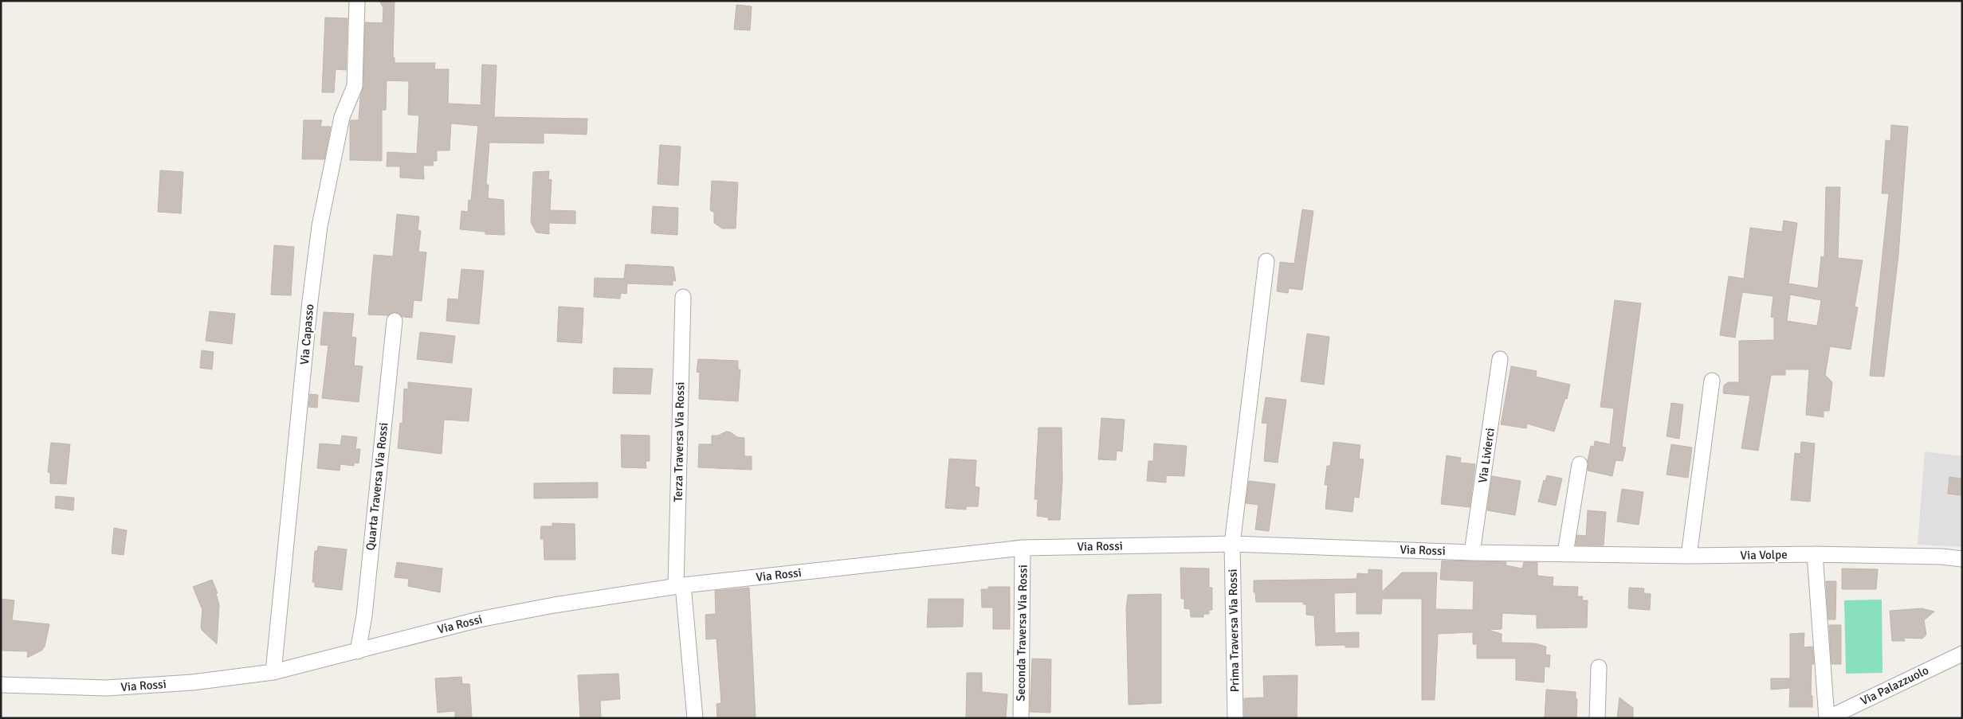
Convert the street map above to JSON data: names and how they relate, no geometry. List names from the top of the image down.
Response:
{
  "streets": {
    "street": [
      "Via Capasso",
      "Terza Traversa Via Rossi",
      "Via Livierci",
      "Quarta Traversa Via Rossi",
      "Via Rossi",
      "Via Volpe",
      "Prima Traversa Via Rossi",
      "Seconda Traversa Via Rossi",
      "Via Palazzuolo"
    ]
  },
  "crossings": [
    ["Via Capasso", "Via Rossi"],
    ["Terza Traversa Via Rossi", "Via Rossi"],
    ["Via Livierci", "Via Rossi"],
    ["Quarta Traversa Via Rossi", "Via Rossi"],
    ["Via Rossi", "Via Volpe"],
    ["Via Rossi", "Prima Traversa Via Rossi"],
    ["Via Rossi", "Seconda Traversa Via Rossi"]
  ]
}
